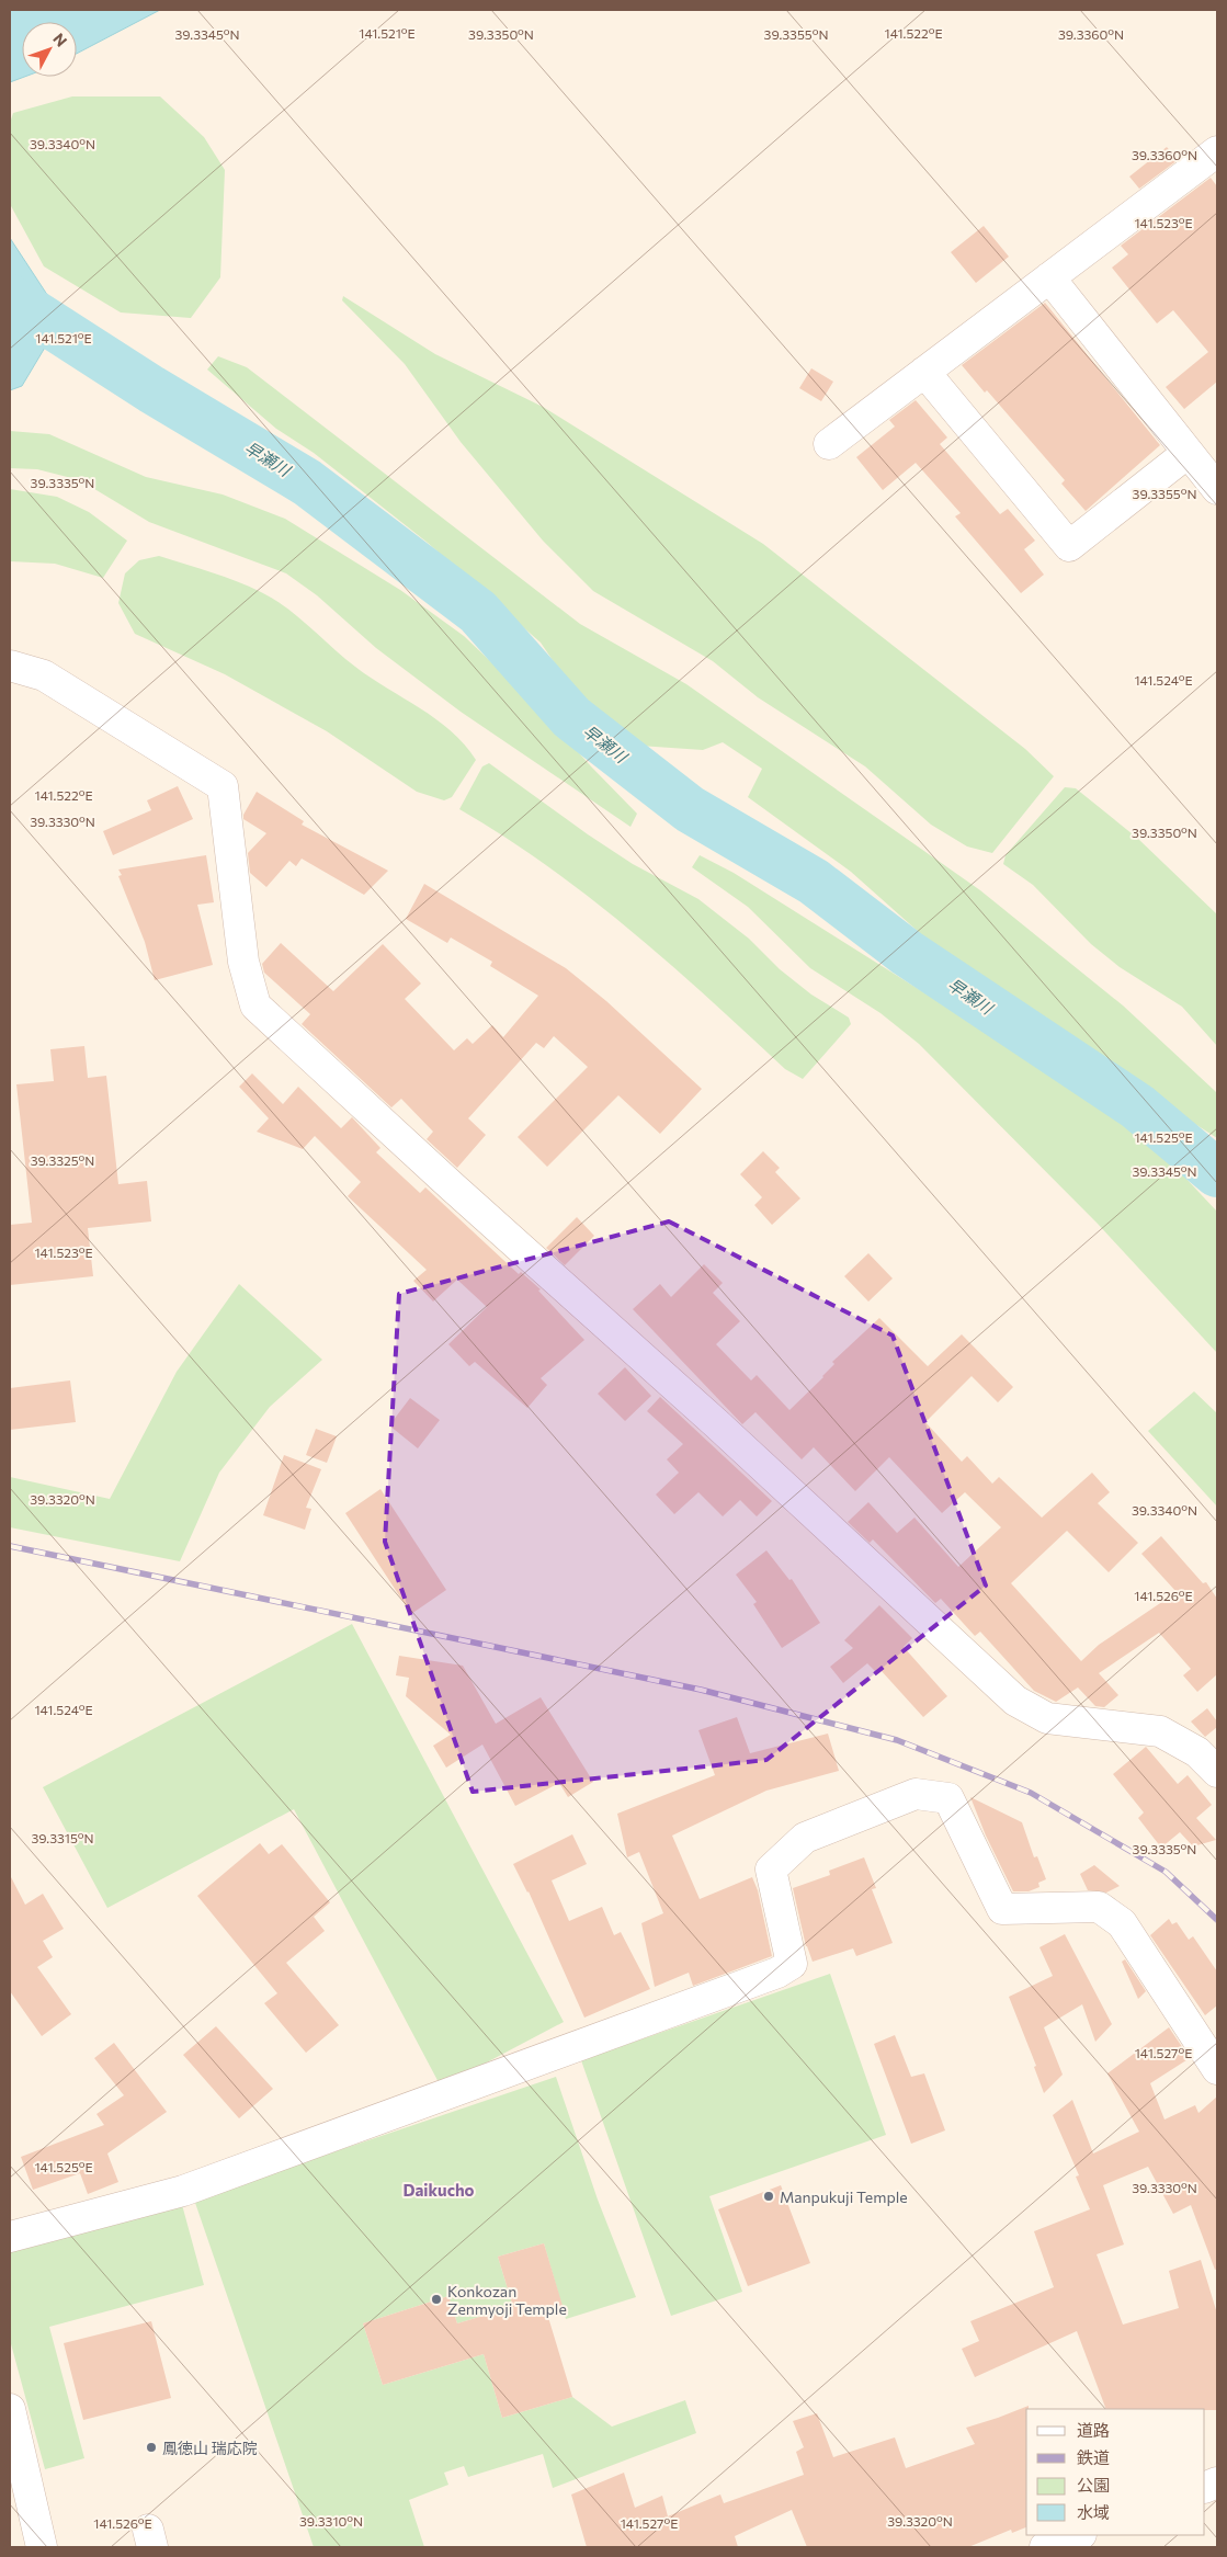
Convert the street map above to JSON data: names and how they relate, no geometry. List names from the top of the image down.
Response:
{
  "districts": ["Daikucho"],
  "water": ["早瀬川"],
  "places": ["Manpukuji Temple", "Konkozan Zenmyoji Temple", "鳳徳山 瑞応院"],
  "legend": [
    "道路",
    "鉄道",
    "公園",
    "水域"
  ],
  "north": "top right",
  "coordinates": [
    "141.521°E",
    "141.522°E",
    "39.3345°N",
    "39.3355°N",
    "39.3360°N",
    "39.3350°N",
    "39.3340°N",
    "141.523°E",
    "39.3335°N",
    "141.524°E",
    "39.3330°N",
    "141.525°E",
    "39.3325°N",
    "39.3320°N",
    "141.526°E",
    "39.3315°N",
    "141.527°E",
    "39.3310°N"
  ]
}
